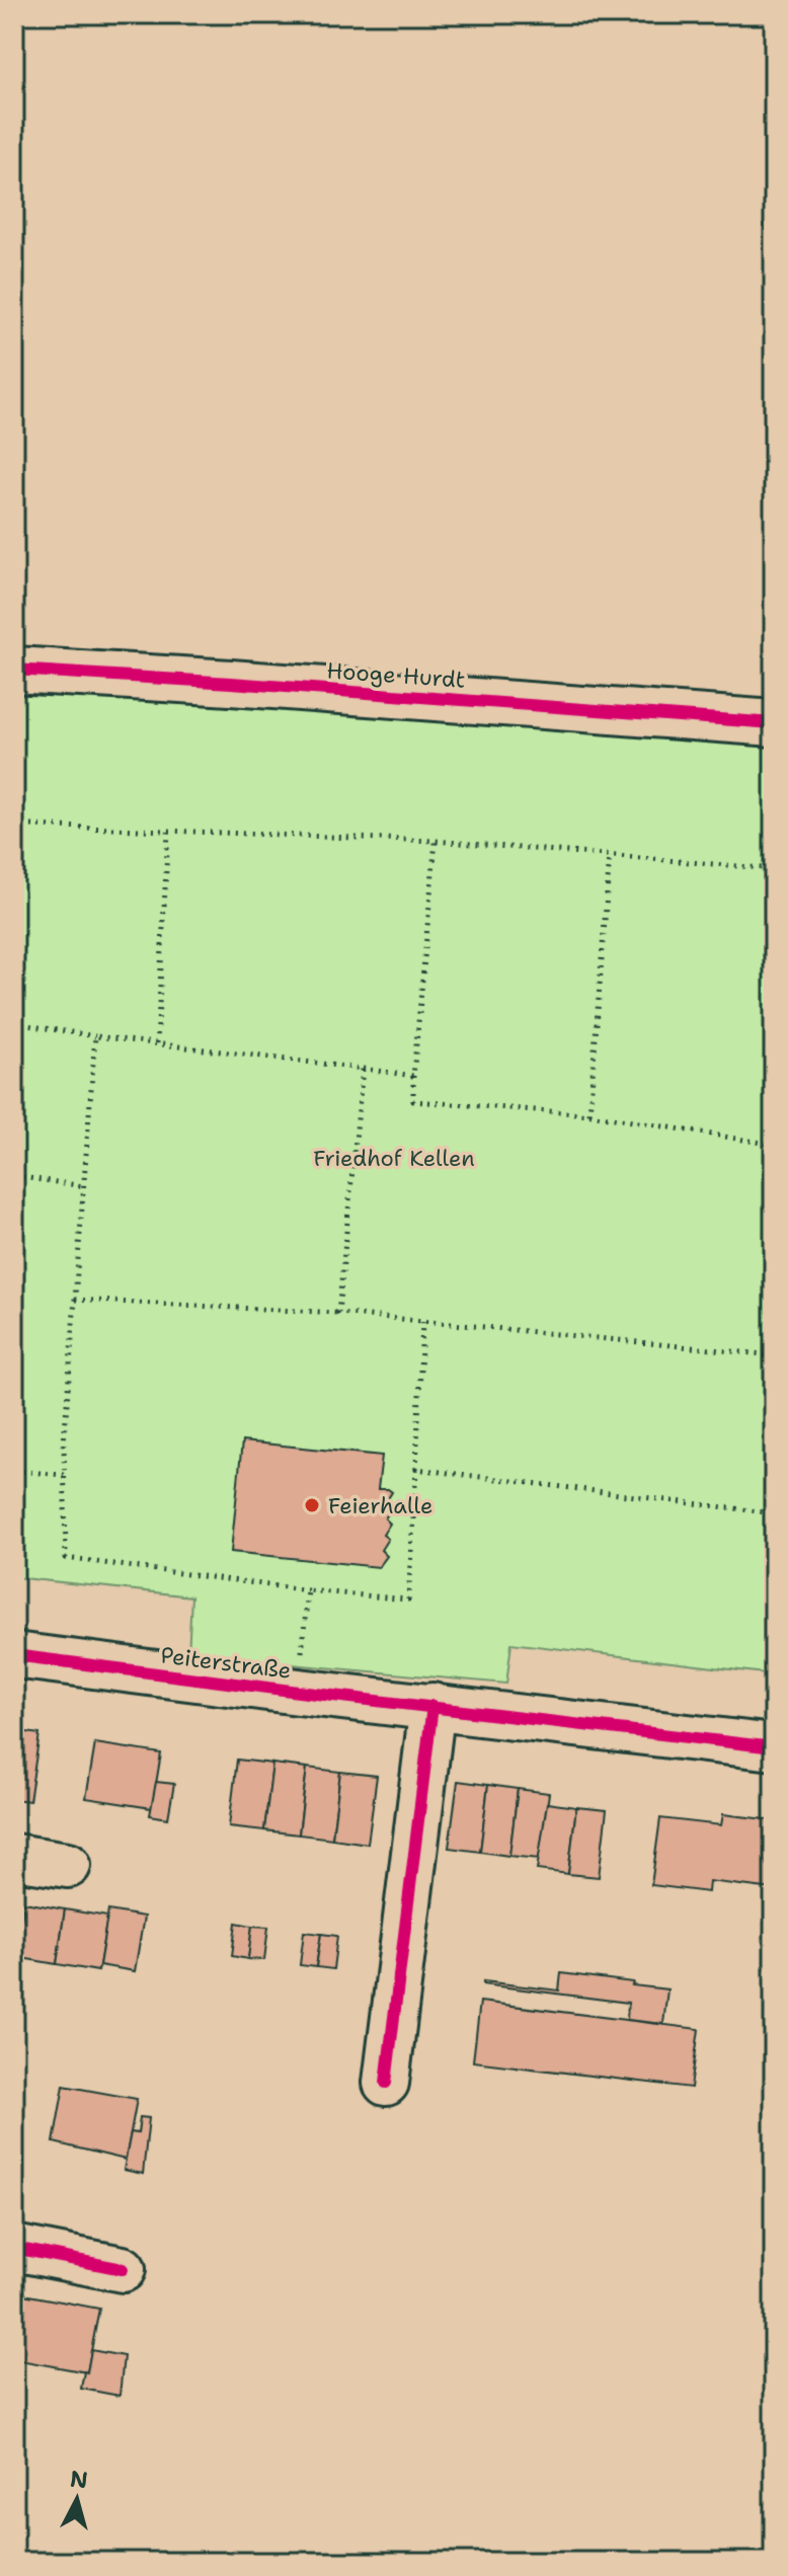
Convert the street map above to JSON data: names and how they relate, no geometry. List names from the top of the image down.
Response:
{
  "streets": {
    "street": ["Hooge Hurdt", "Peiterstraße"]
  },
  "parks": ["Friedhof Kellen"],
  "places": ["Feierhalle"],
  "north": "top"
}
